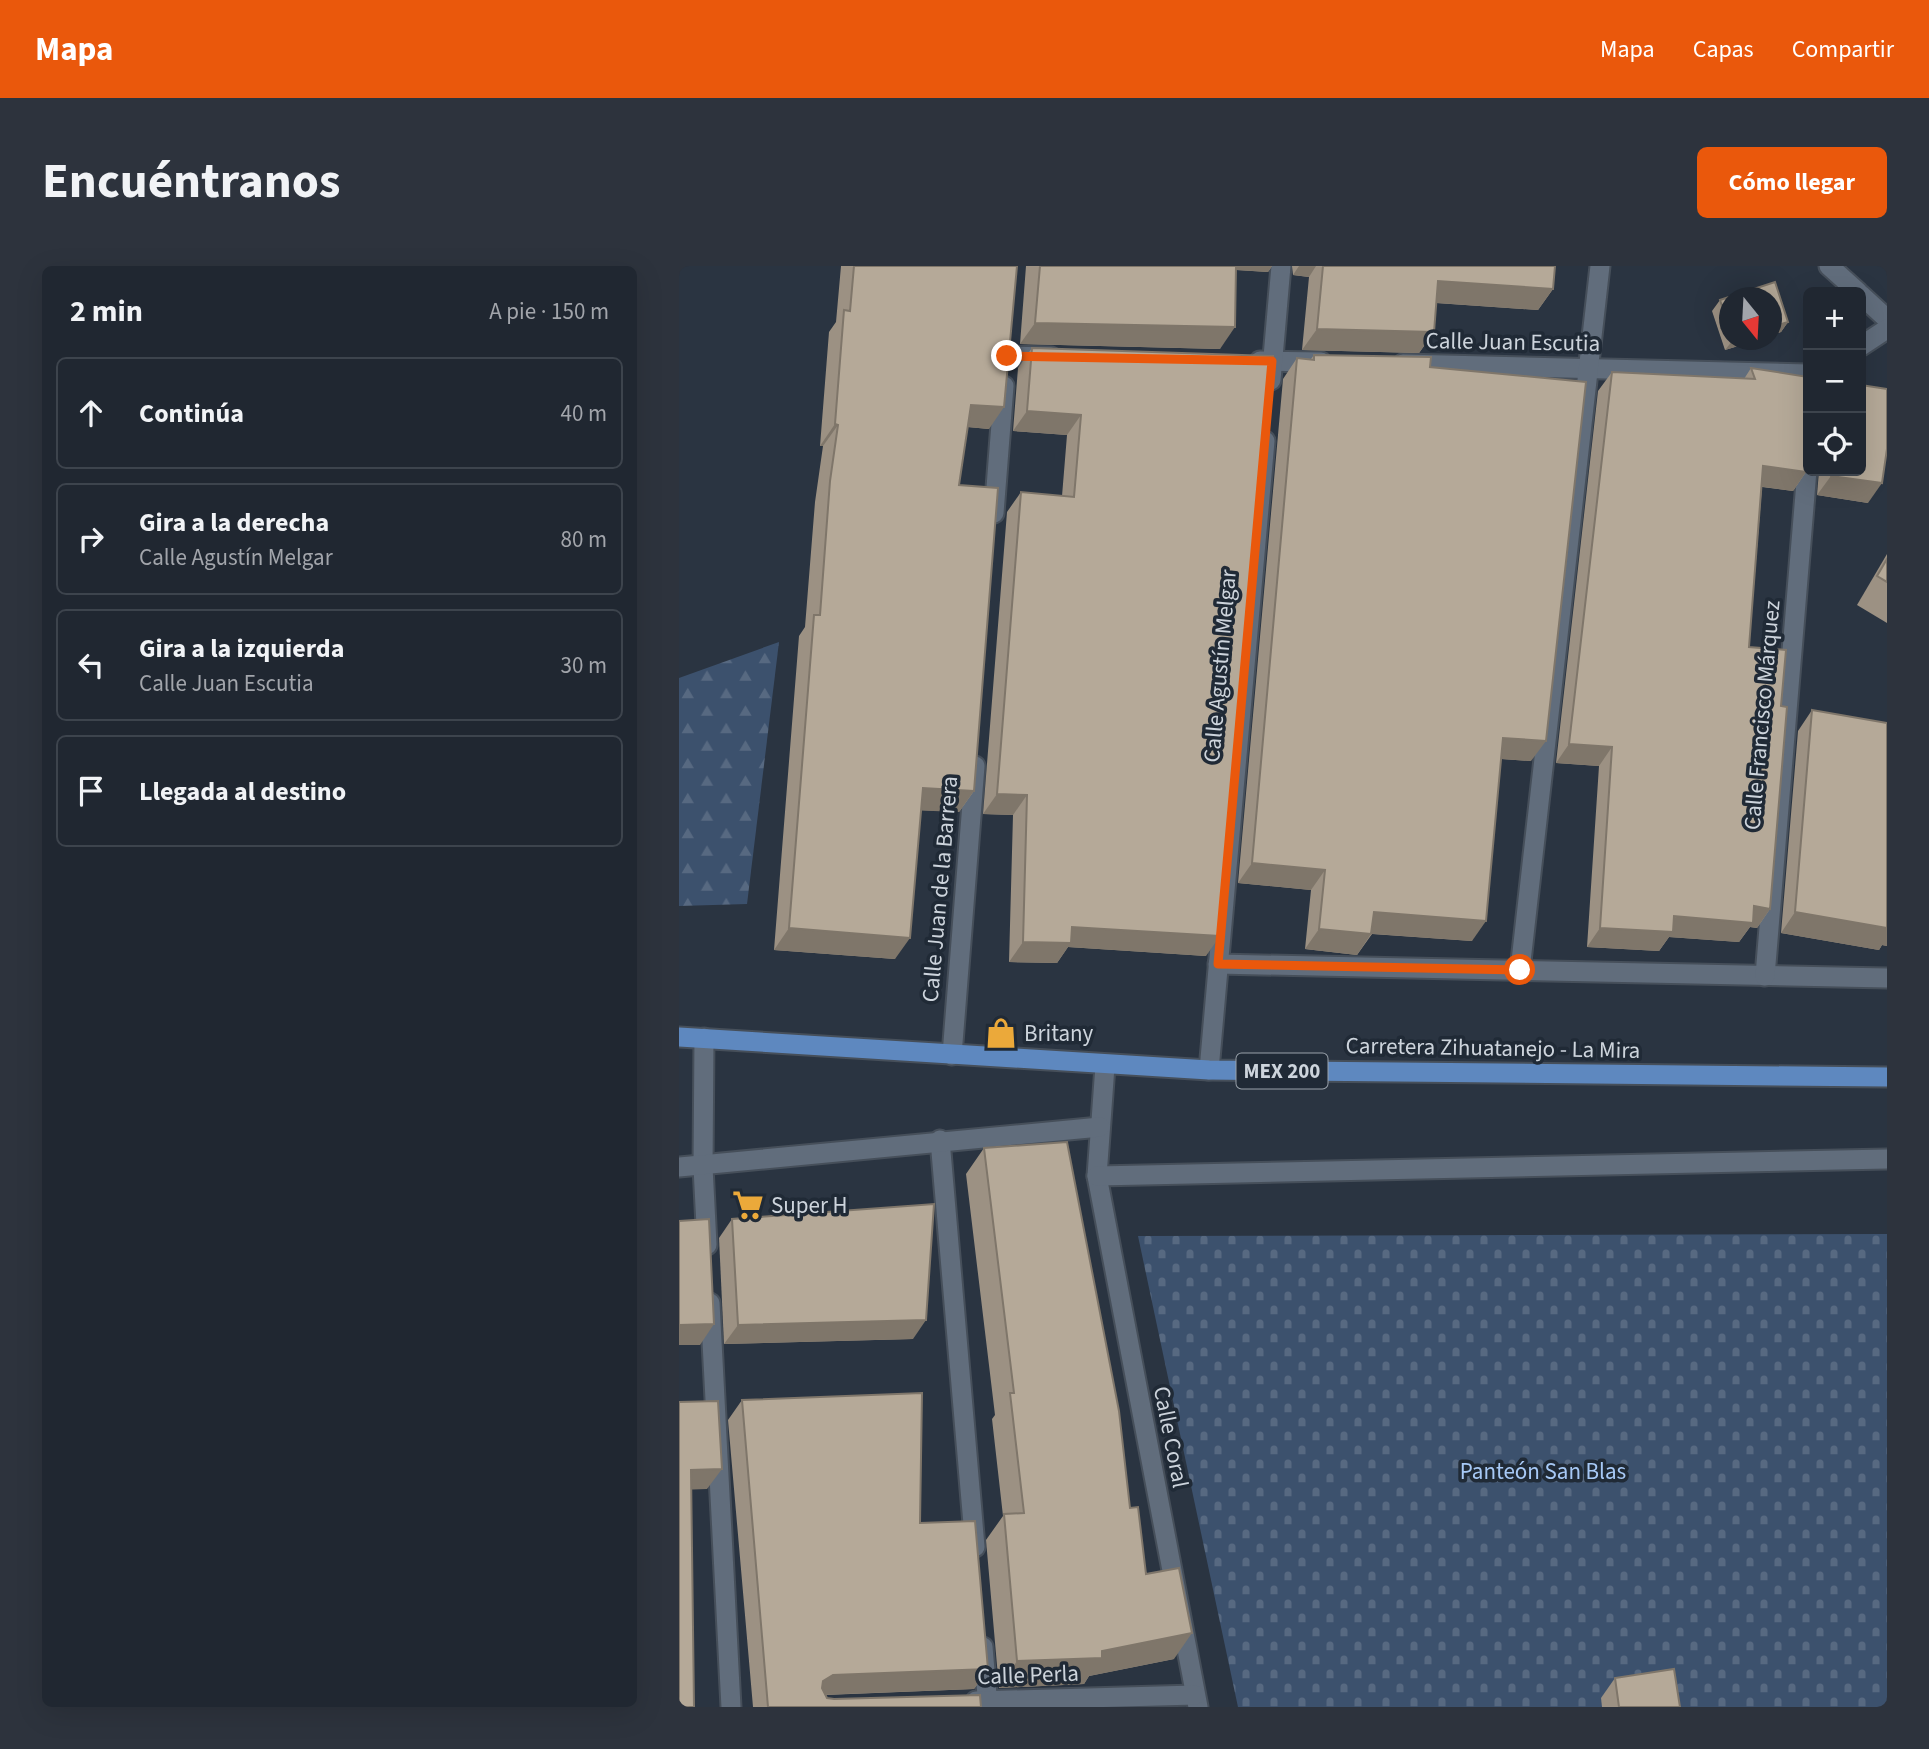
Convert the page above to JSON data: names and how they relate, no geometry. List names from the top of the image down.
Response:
{
  "streets": {
    "highway": ["Carretera Zihuatanejo - La Mira", "MEX 200"],
    "street": [
      "Calle Juan Escutia",
      "Calle Agustín Melgar",
      "Calle Francisco Márquez",
      "Calle Juan de la Barrera",
      "Calle Coral",
      "Calle Perla"
    ]
  },
  "crossings": [
    ["Calle Agustín Melgar", "Carretera Zihuatanejo - La Mira"],
    ["Calle Juan de la Barrera", "Carretera Zihuatanejo - La Mira"],
    ["Carretera Zihuatanejo - La Mira", "Calle Coral"],
    ["Calle Coral", "Calle Perla"]
  ],
  "parks": ["Panteón San Blas"],
  "places": {
    "shop": ["Britany"],
    "supermarket": ["Super H"]
  },
  "north": "bottom",
  "page": {
    "header": "Mapa",
    "nav": ["Mapa", "Capas", "Compartir"],
    "title": "Encuéntranos",
    "buttons": "Cómo llegar",
    "heading": ["2 min", "A pie · 150 m"],
    "map_buttons": ["+", "−"],
    "list": [
      ["Continúa", "40 m"],
      ["Gira a la derecha", "Calle Agustín Melgar", "80 m"],
      ["Gira a la izquierda", "Calle Juan Escutia", "30 m"],
      "Llegada al destino"
    ]
  }
}
